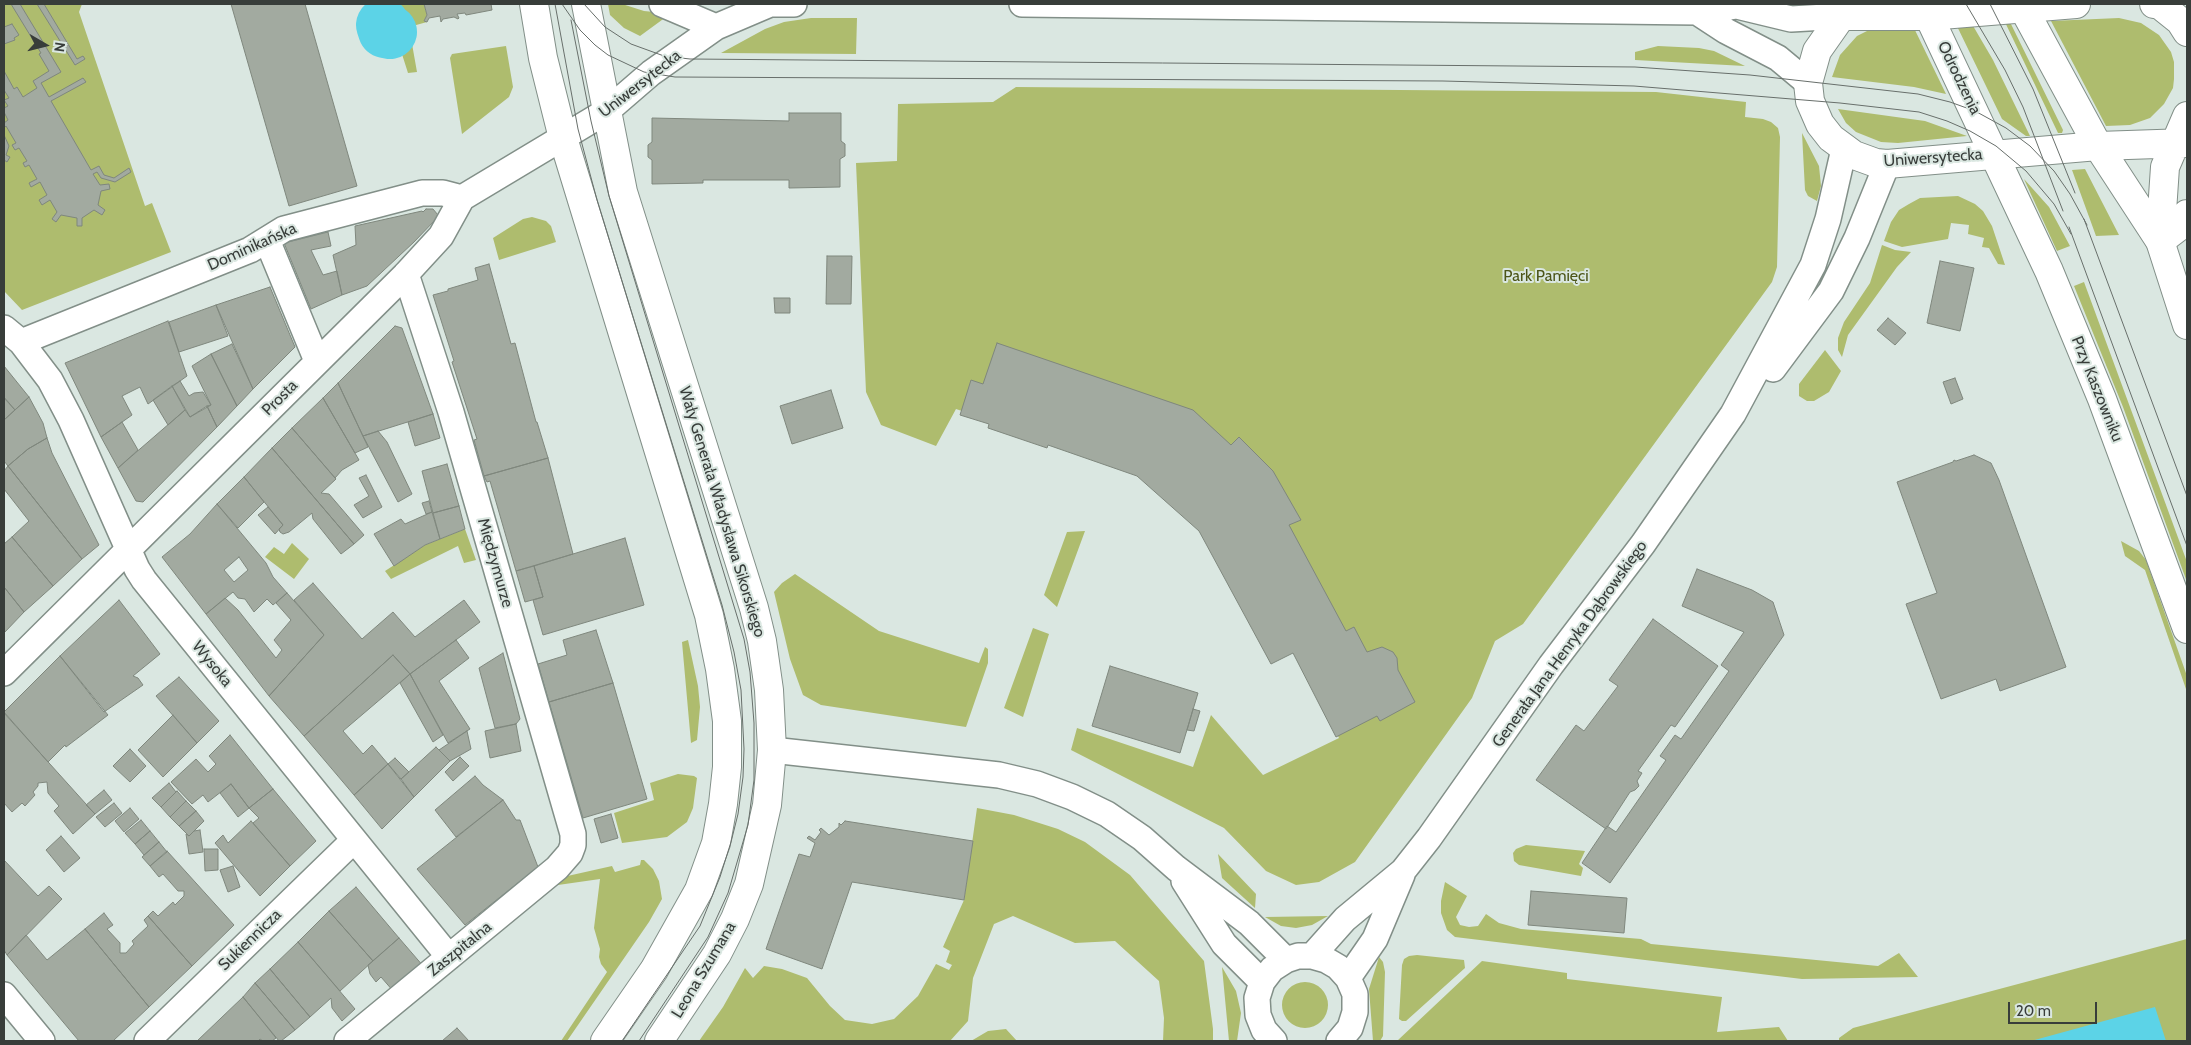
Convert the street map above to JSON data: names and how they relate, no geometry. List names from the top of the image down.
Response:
{
  "streets": {
    "street": [
      "Odrodzenia",
      "Uniwersytecka",
      "Dominikańska",
      "Przy Kaszowniku",
      "Prosta",
      "Wały Generała Władysława Sikorskiego",
      "Międzymurze",
      "Generała Jana Henryka Dąbrowskiego",
      "Wysoka",
      "Sukiennicza",
      "Zaszpitalna",
      "Leona Szumana"
    ]
  },
  "crossings": [
    ["Odrodzenia", "Uniwersytecka"],
    ["Odrodzenia", "Przy Kaszowniku"],
    ["Uniwersytecka", "Przy Kaszowniku"],
    ["Uniwersytecka", "Wały Generała Władysława Sikorskiego"],
    ["Uniwersytecka", "Generała Jana Henryka Dąbrowskiego"],
    ["Dominikańska", "Prosta"],
    ["Dominikańska", "Wysoka"],
    ["Prosta", "Międzymurze"],
    ["Prosta", "Wysoka"],
    ["Wały Generała Władysława Sikorskiego", "Leona Szumana"],
    ["Międzymurze", "Zaszpitalna"],
    ["Wysoka", "Sukiennicza"],
    ["Wysoka", "Zaszpitalna"]
  ],
  "parks": ["Park Pamięci"],
  "scale_bar": "20 m",
  "north": "right"
}
